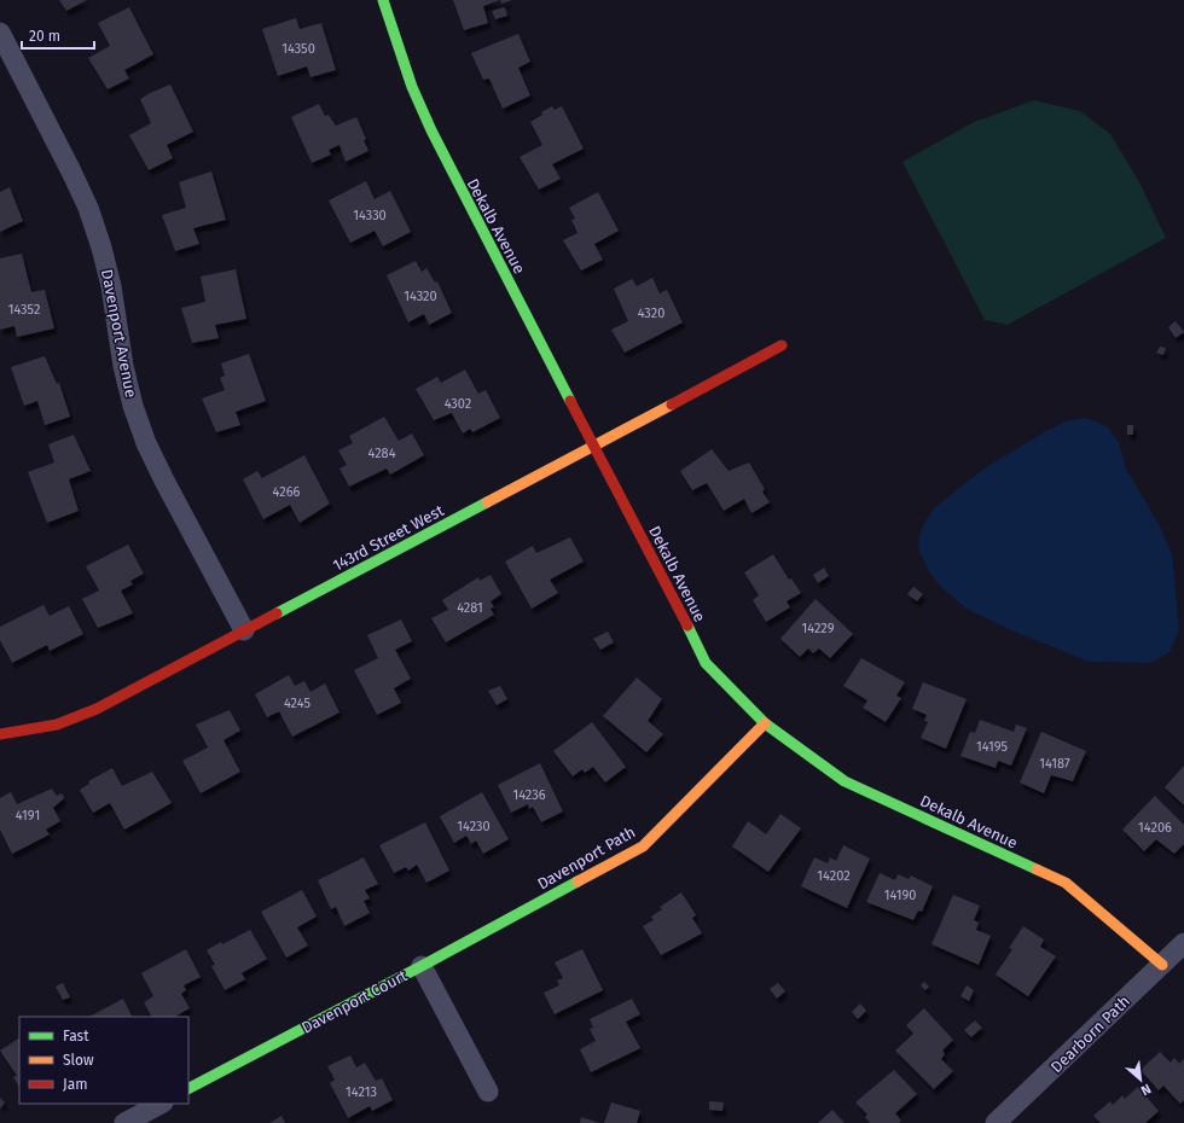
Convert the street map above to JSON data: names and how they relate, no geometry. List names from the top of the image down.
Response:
{
  "streets": {
    "street": [
      "Dekalb Avenue",
      "Davenport Avenue",
      "143rd Street West",
      "Davenport Path",
      "Davenport Court",
      "Dearborn Path"
    ]
  },
  "crossings": [
    ["Dekalb Avenue", "143rd Street West"],
    ["Dekalb Avenue", "Davenport Path"],
    ["Dekalb Avenue", "Dearborn Path"],
    ["Davenport Avenue", "143rd Street West"],
    ["Davenport Path", "Davenport Court"]
  ],
  "house_numbers": [
    "14350",
    "14330",
    "14320",
    "14352",
    "4320",
    "4302",
    "4284",
    "4266",
    "4281",
    "14229",
    "4245",
    "14195",
    "14187",
    "14236",
    "4191",
    "14230",
    "14206",
    "14202",
    "14190",
    "14213"
  ],
  "legend": ["Fast", "Slow", "Jam"],
  "scale_bar": "20 m",
  "north": "bottom right"
}
